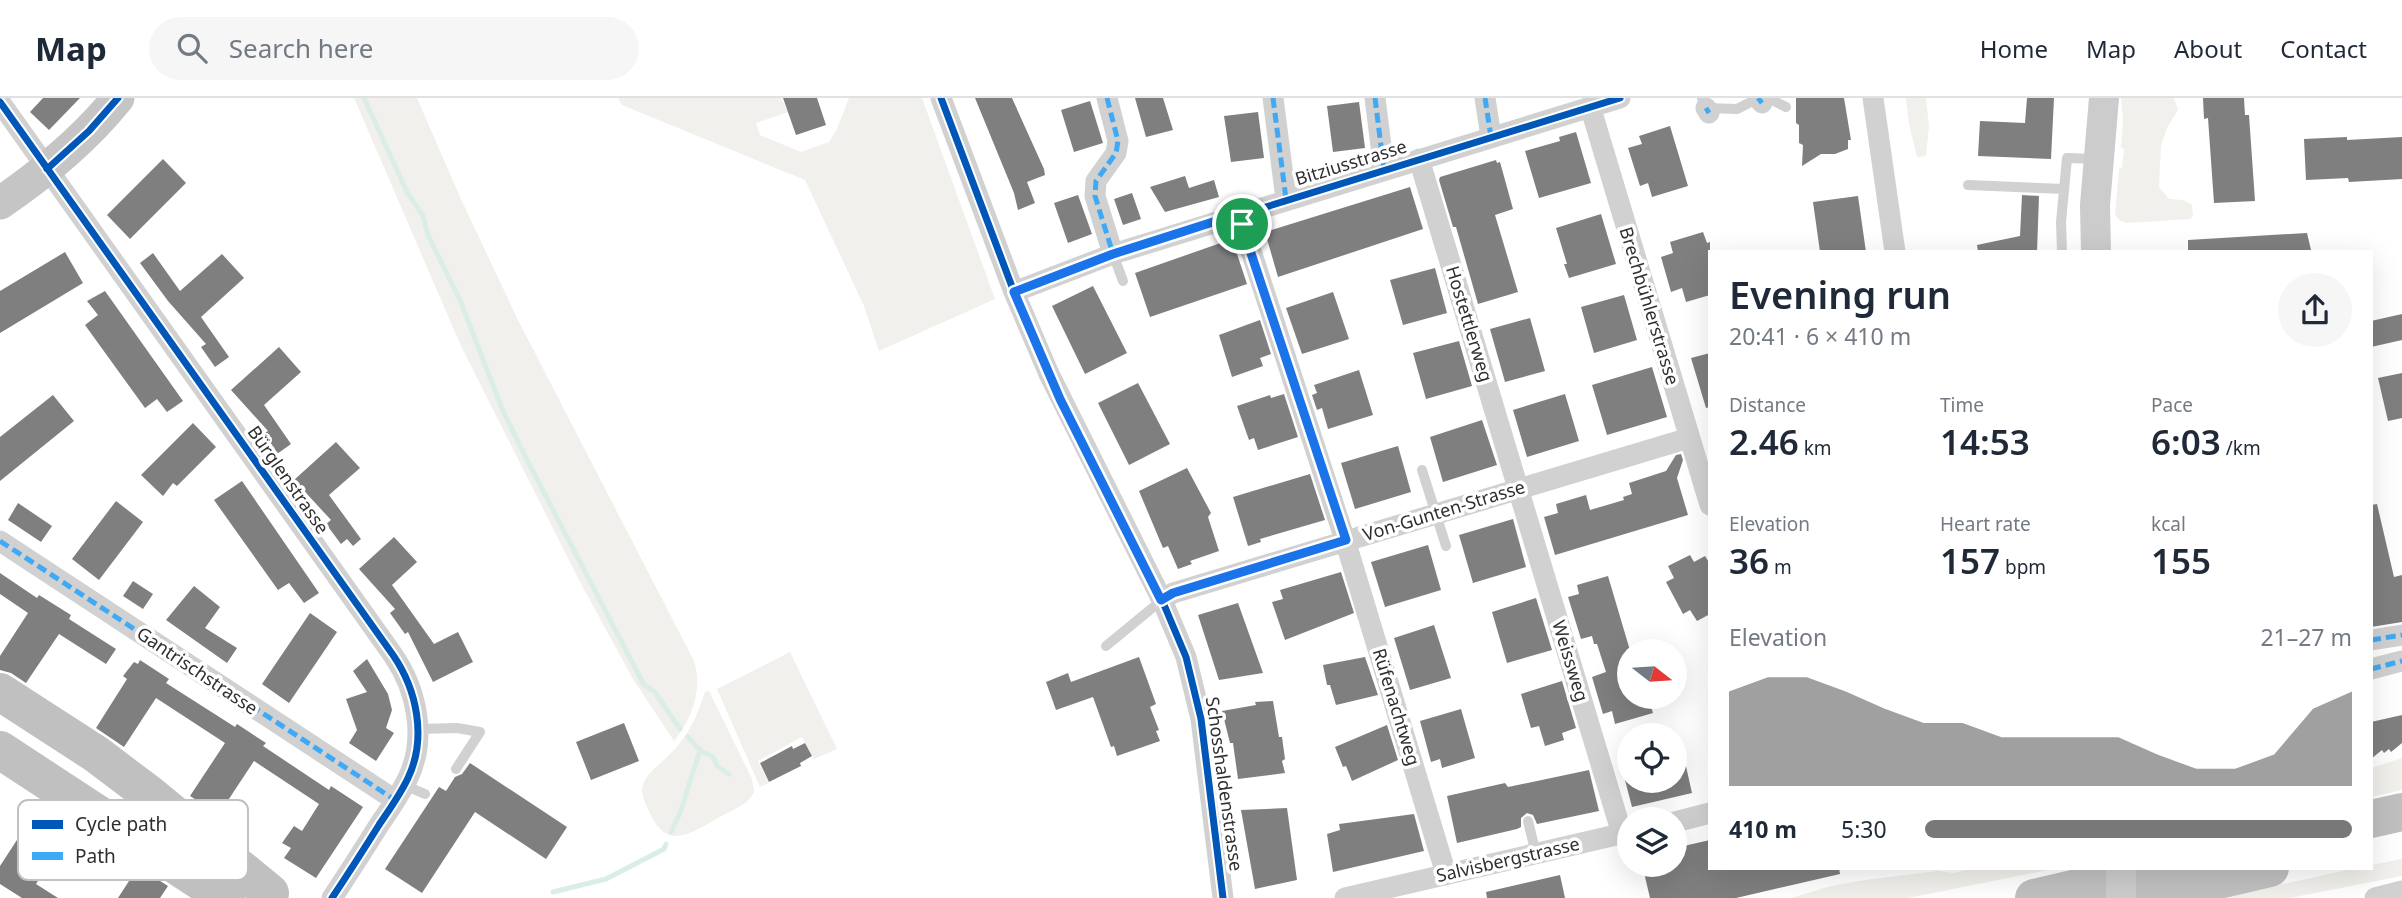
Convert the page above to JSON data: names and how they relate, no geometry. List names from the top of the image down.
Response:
{
  "streets": {
    "street": [
      "Bitziusstrasse",
      "Brechbühlerstrasse",
      "Hostettlerweg",
      "Bürglenstrasse",
      "Von-Gunten-Strasse",
      "Weissweg",
      "Gantrischstrasse",
      "Rüfenachtweg",
      "Schosshaldenstrasse",
      "Salvisbergstrasse"
    ]
  },
  "crossings": [
    ["Bitziusstrasse", "Brechbühlerstrasse"],
    ["Bitziusstrasse", "Hostettlerweg"],
    ["Bitziusstrasse", "Rüfenachtweg"],
    ["Bitziusstrasse", "Schosshaldenstrasse"],
    ["Brechbühlerstrasse", "Von-Gunten-Strasse"],
    ["Hostettlerweg", "Von-Gunten-Strasse"],
    ["Hostettlerweg", "Weissweg"],
    ["Bürglenstrasse", "Gantrischstrasse"],
    ["Von-Gunten-Strasse", "Weissweg"],
    ["Von-Gunten-Strasse", "Rüfenachtweg"],
    ["Von-Gunten-Strasse", "Schosshaldenstrasse"],
    ["Rüfenachtweg", "Salvisbergstrasse"]
  ],
  "legend": ["Cycle path", "Path"],
  "north": "right",
  "page": {
    "header": "Map",
    "search": "Search here",
    "nav": [
      "Home",
      "Map",
      "About",
      "Contact"
    ],
    "heading": ["Evening run", "20:41 · 6 × 410 m"],
    "stats": [
      ["Distance", "2.46 km"],
      ["Time", "14:53"],
      ["Pace", "6:03 /km"],
      ["Elevation", "36 m"],
      ["Heart rate", "157 bpm"],
      ["kcal", "155"]
    ],
    "chart": ["Elevation", "21–27 m"],
    "list": [
      {
        "name": "410 m",
        "note": "5:30"
      }
    ]
  }
}
